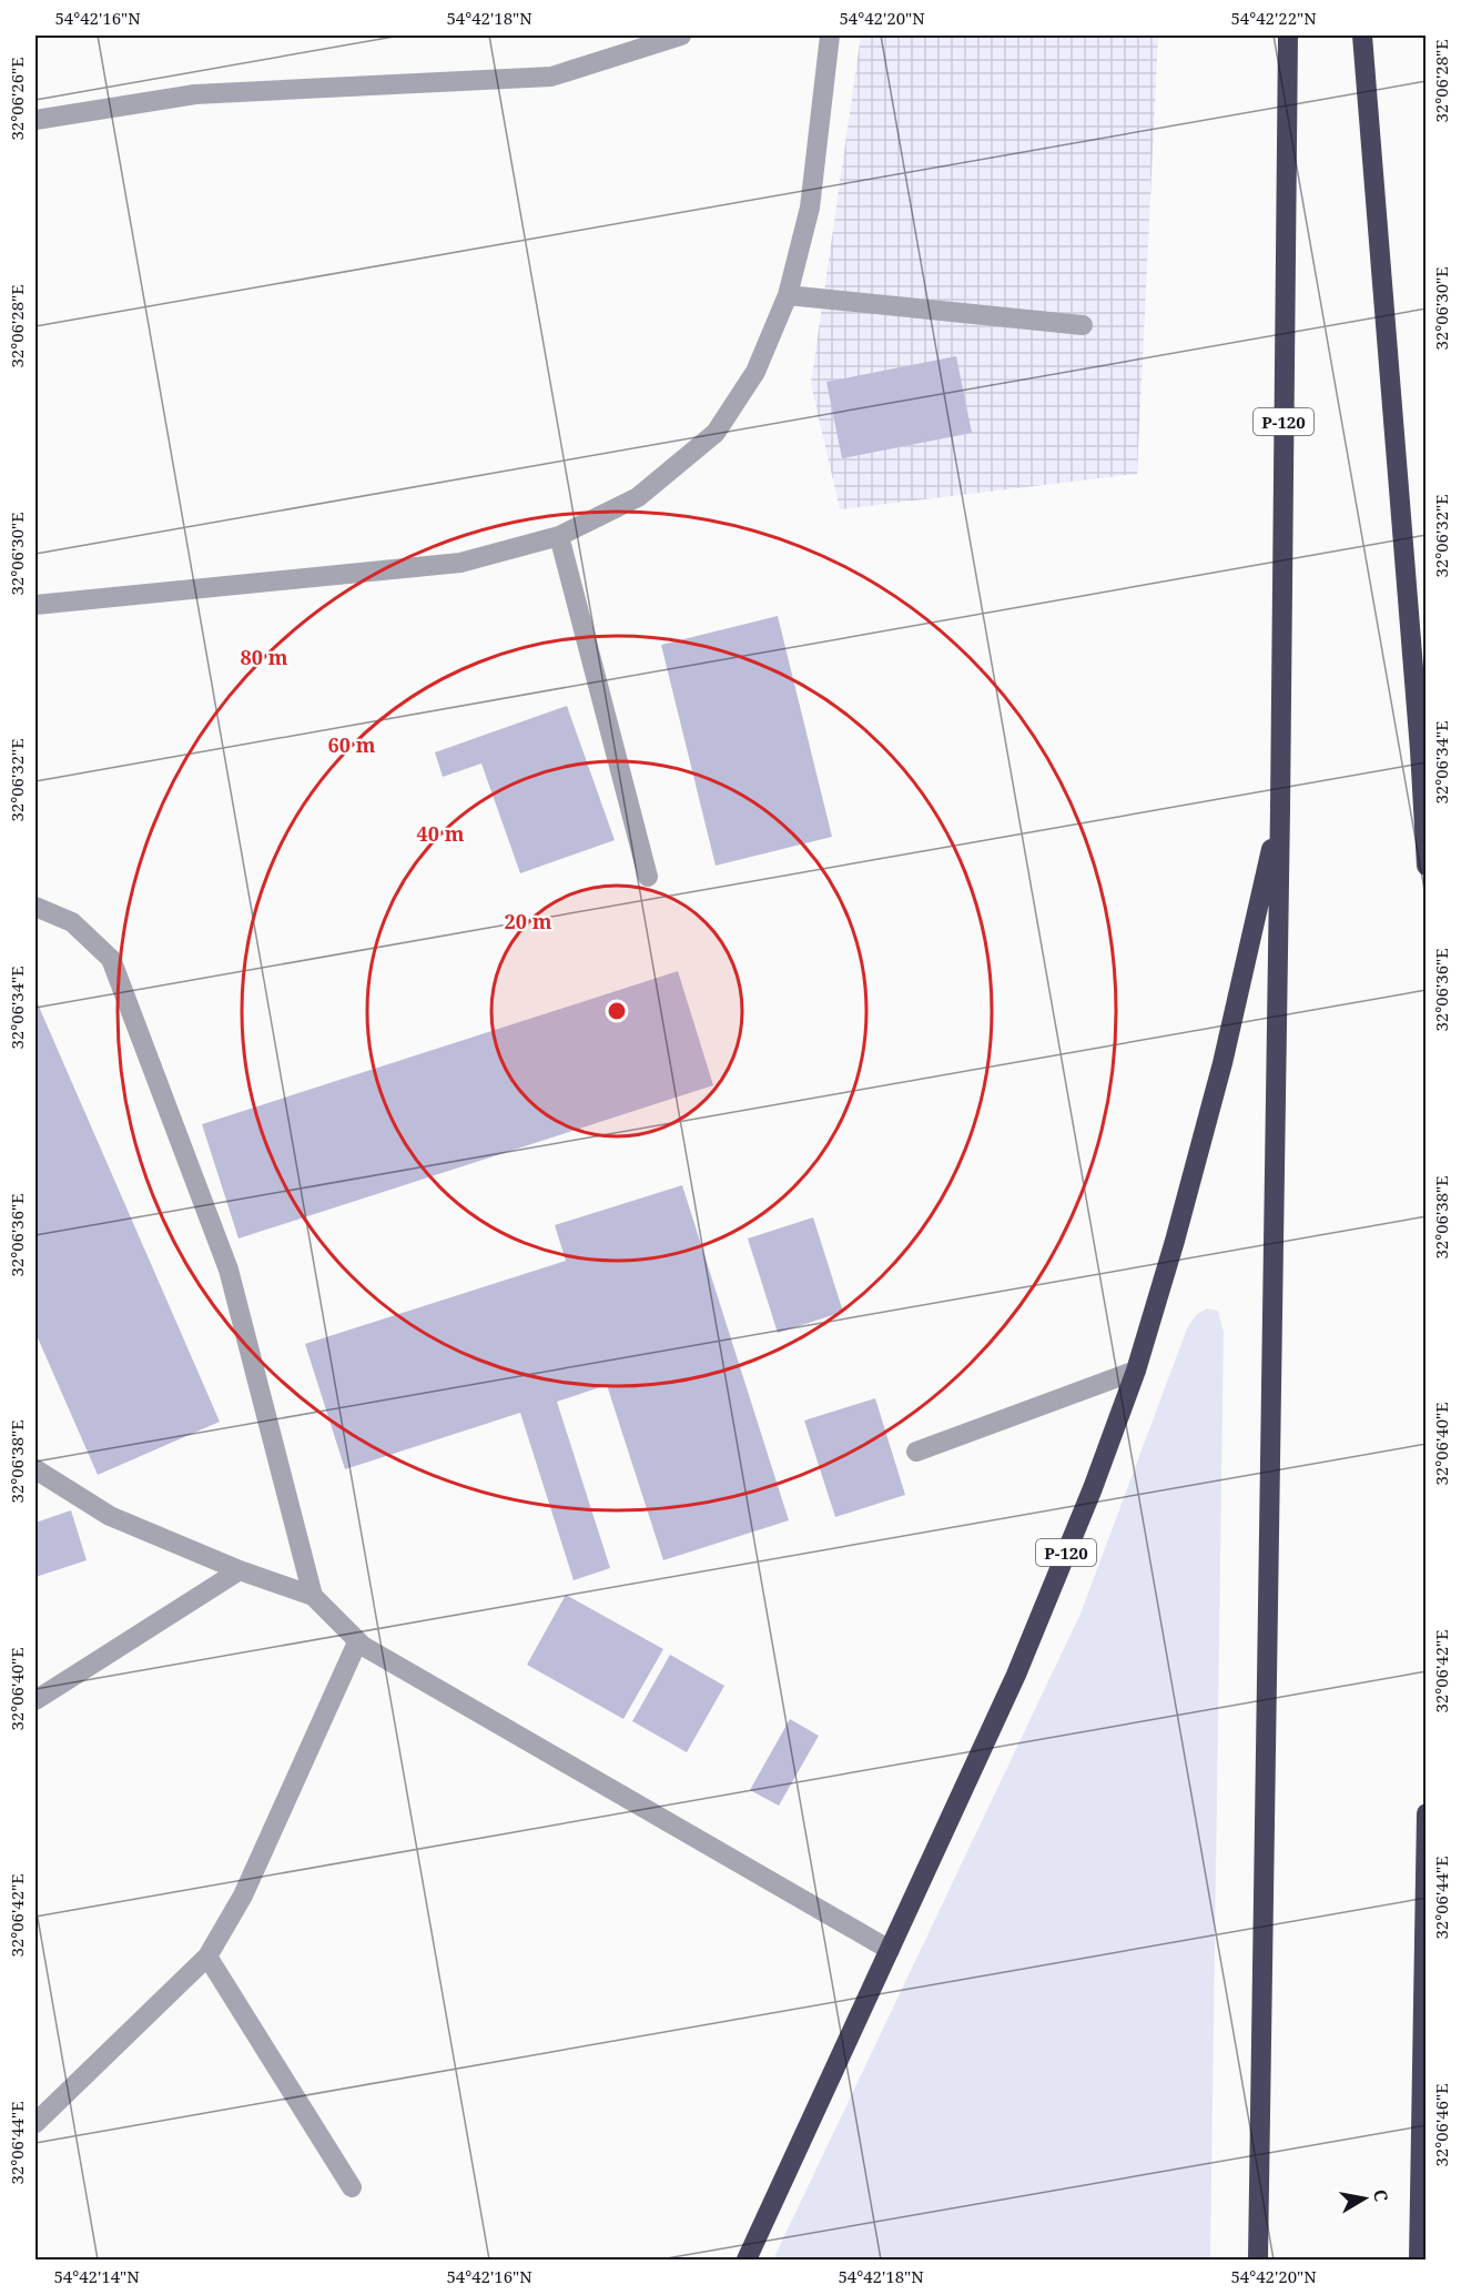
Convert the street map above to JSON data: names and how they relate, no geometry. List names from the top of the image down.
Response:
{
  "streets": {
    "highway": ["Р-120"]
  },
  "north": "right",
  "coordinates": [
    "54°42'16\"N",
    "54°42'18\"N",
    "54°42'20\"N",
    "54°42'22\"N",
    "32°06'28\"E",
    "32°06'26\"E",
    "32°06'30\"E",
    "32°06'32\"E",
    "32°06'34\"E",
    "32°06'36\"E",
    "32°06'38\"E",
    "32°06'40\"E",
    "32°06'42\"E",
    "32°06'44\"E",
    "32°06'46\"E",
    "54°42'14\"N"
  ],
  "rings": [
    "80 m",
    "60 m",
    "40 m",
    "20 m"
  ]
}
